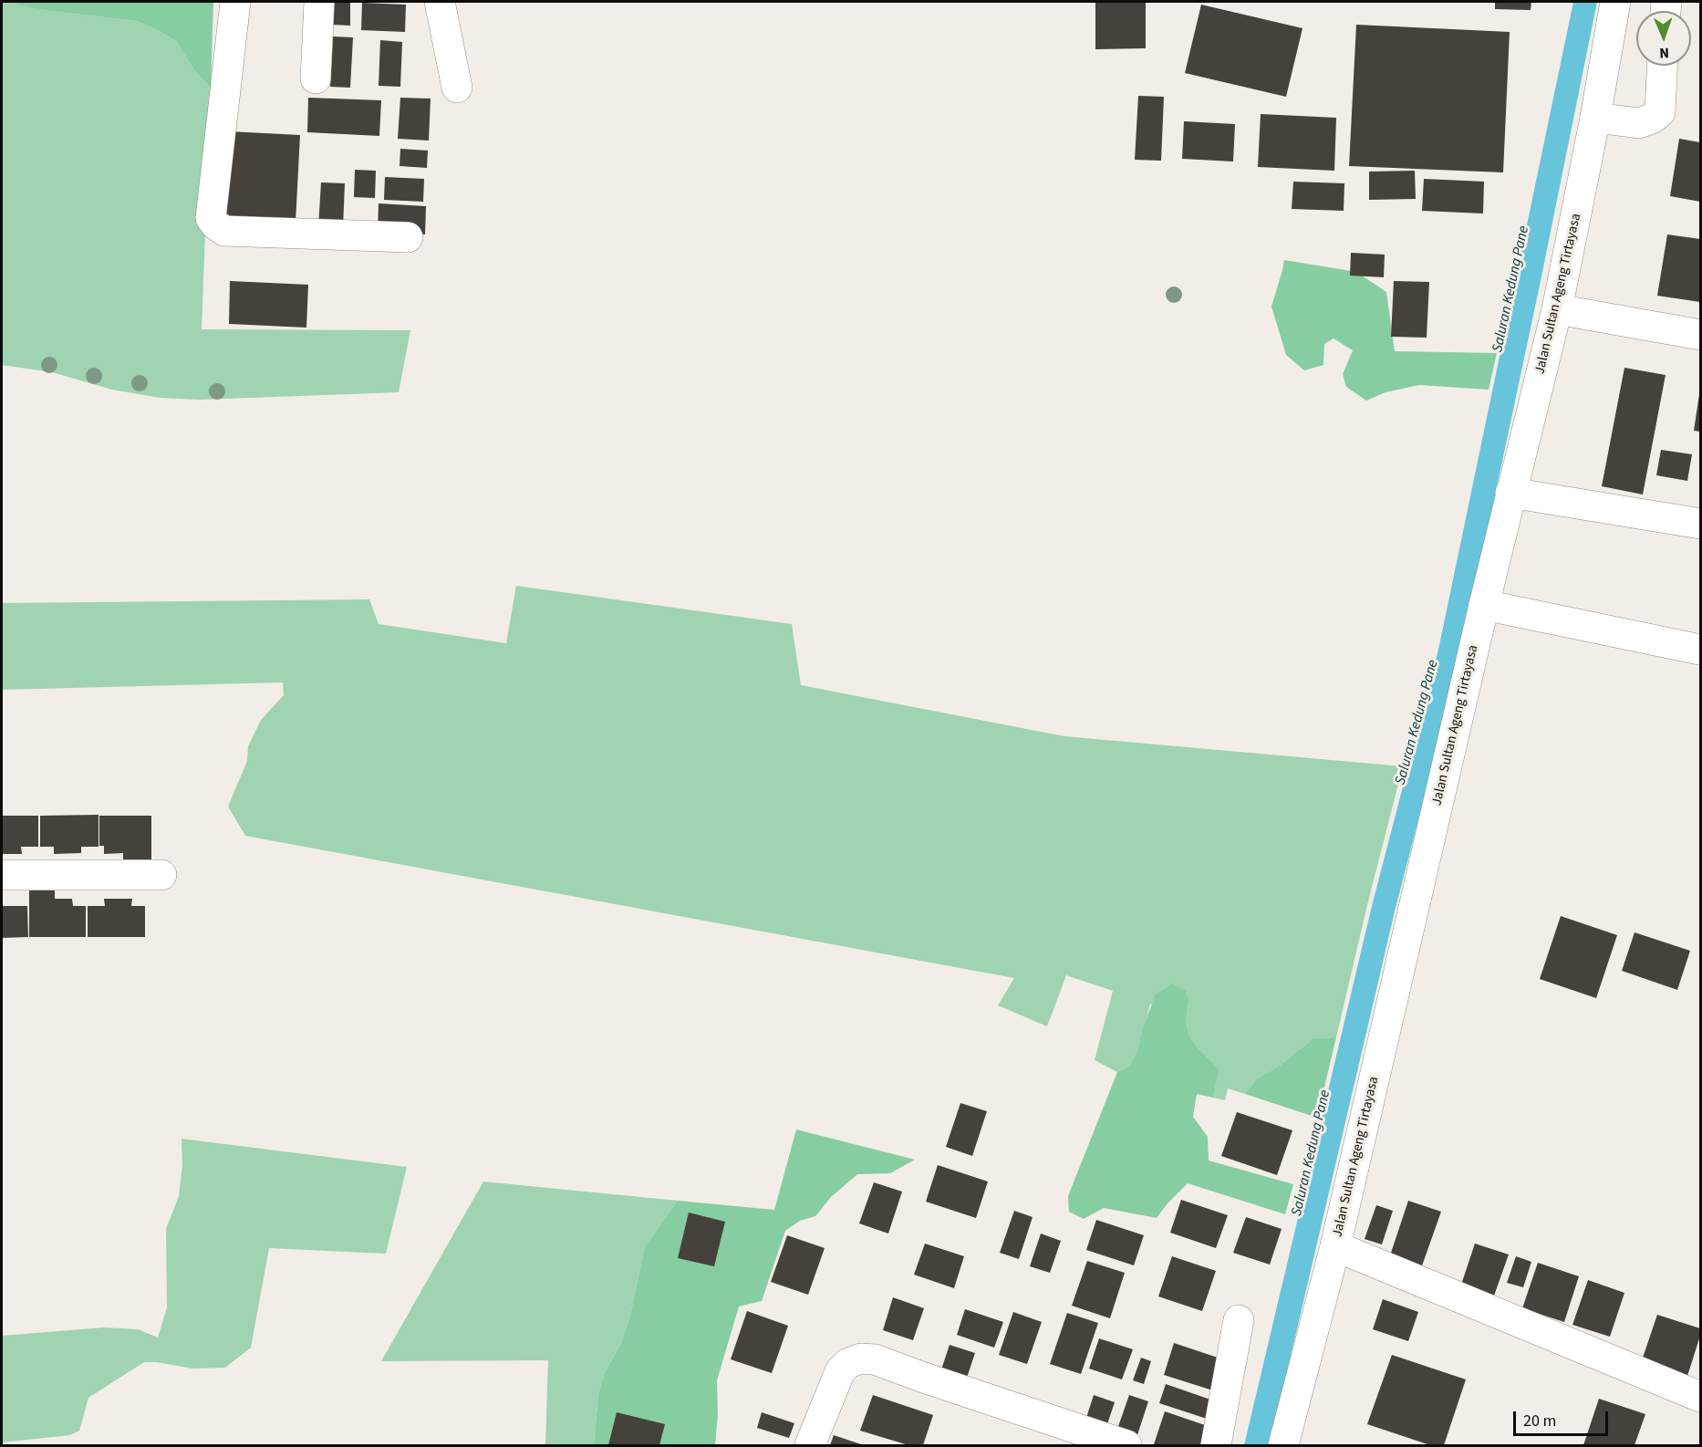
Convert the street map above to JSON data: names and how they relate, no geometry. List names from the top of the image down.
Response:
{
  "streets": {
    "street": ["Jalan Sultan Ageng Tirtayasa"]
  },
  "water": ["Saluran Kedung Pane"],
  "scale_bar": "20 m",
  "north": "bottom"
}
